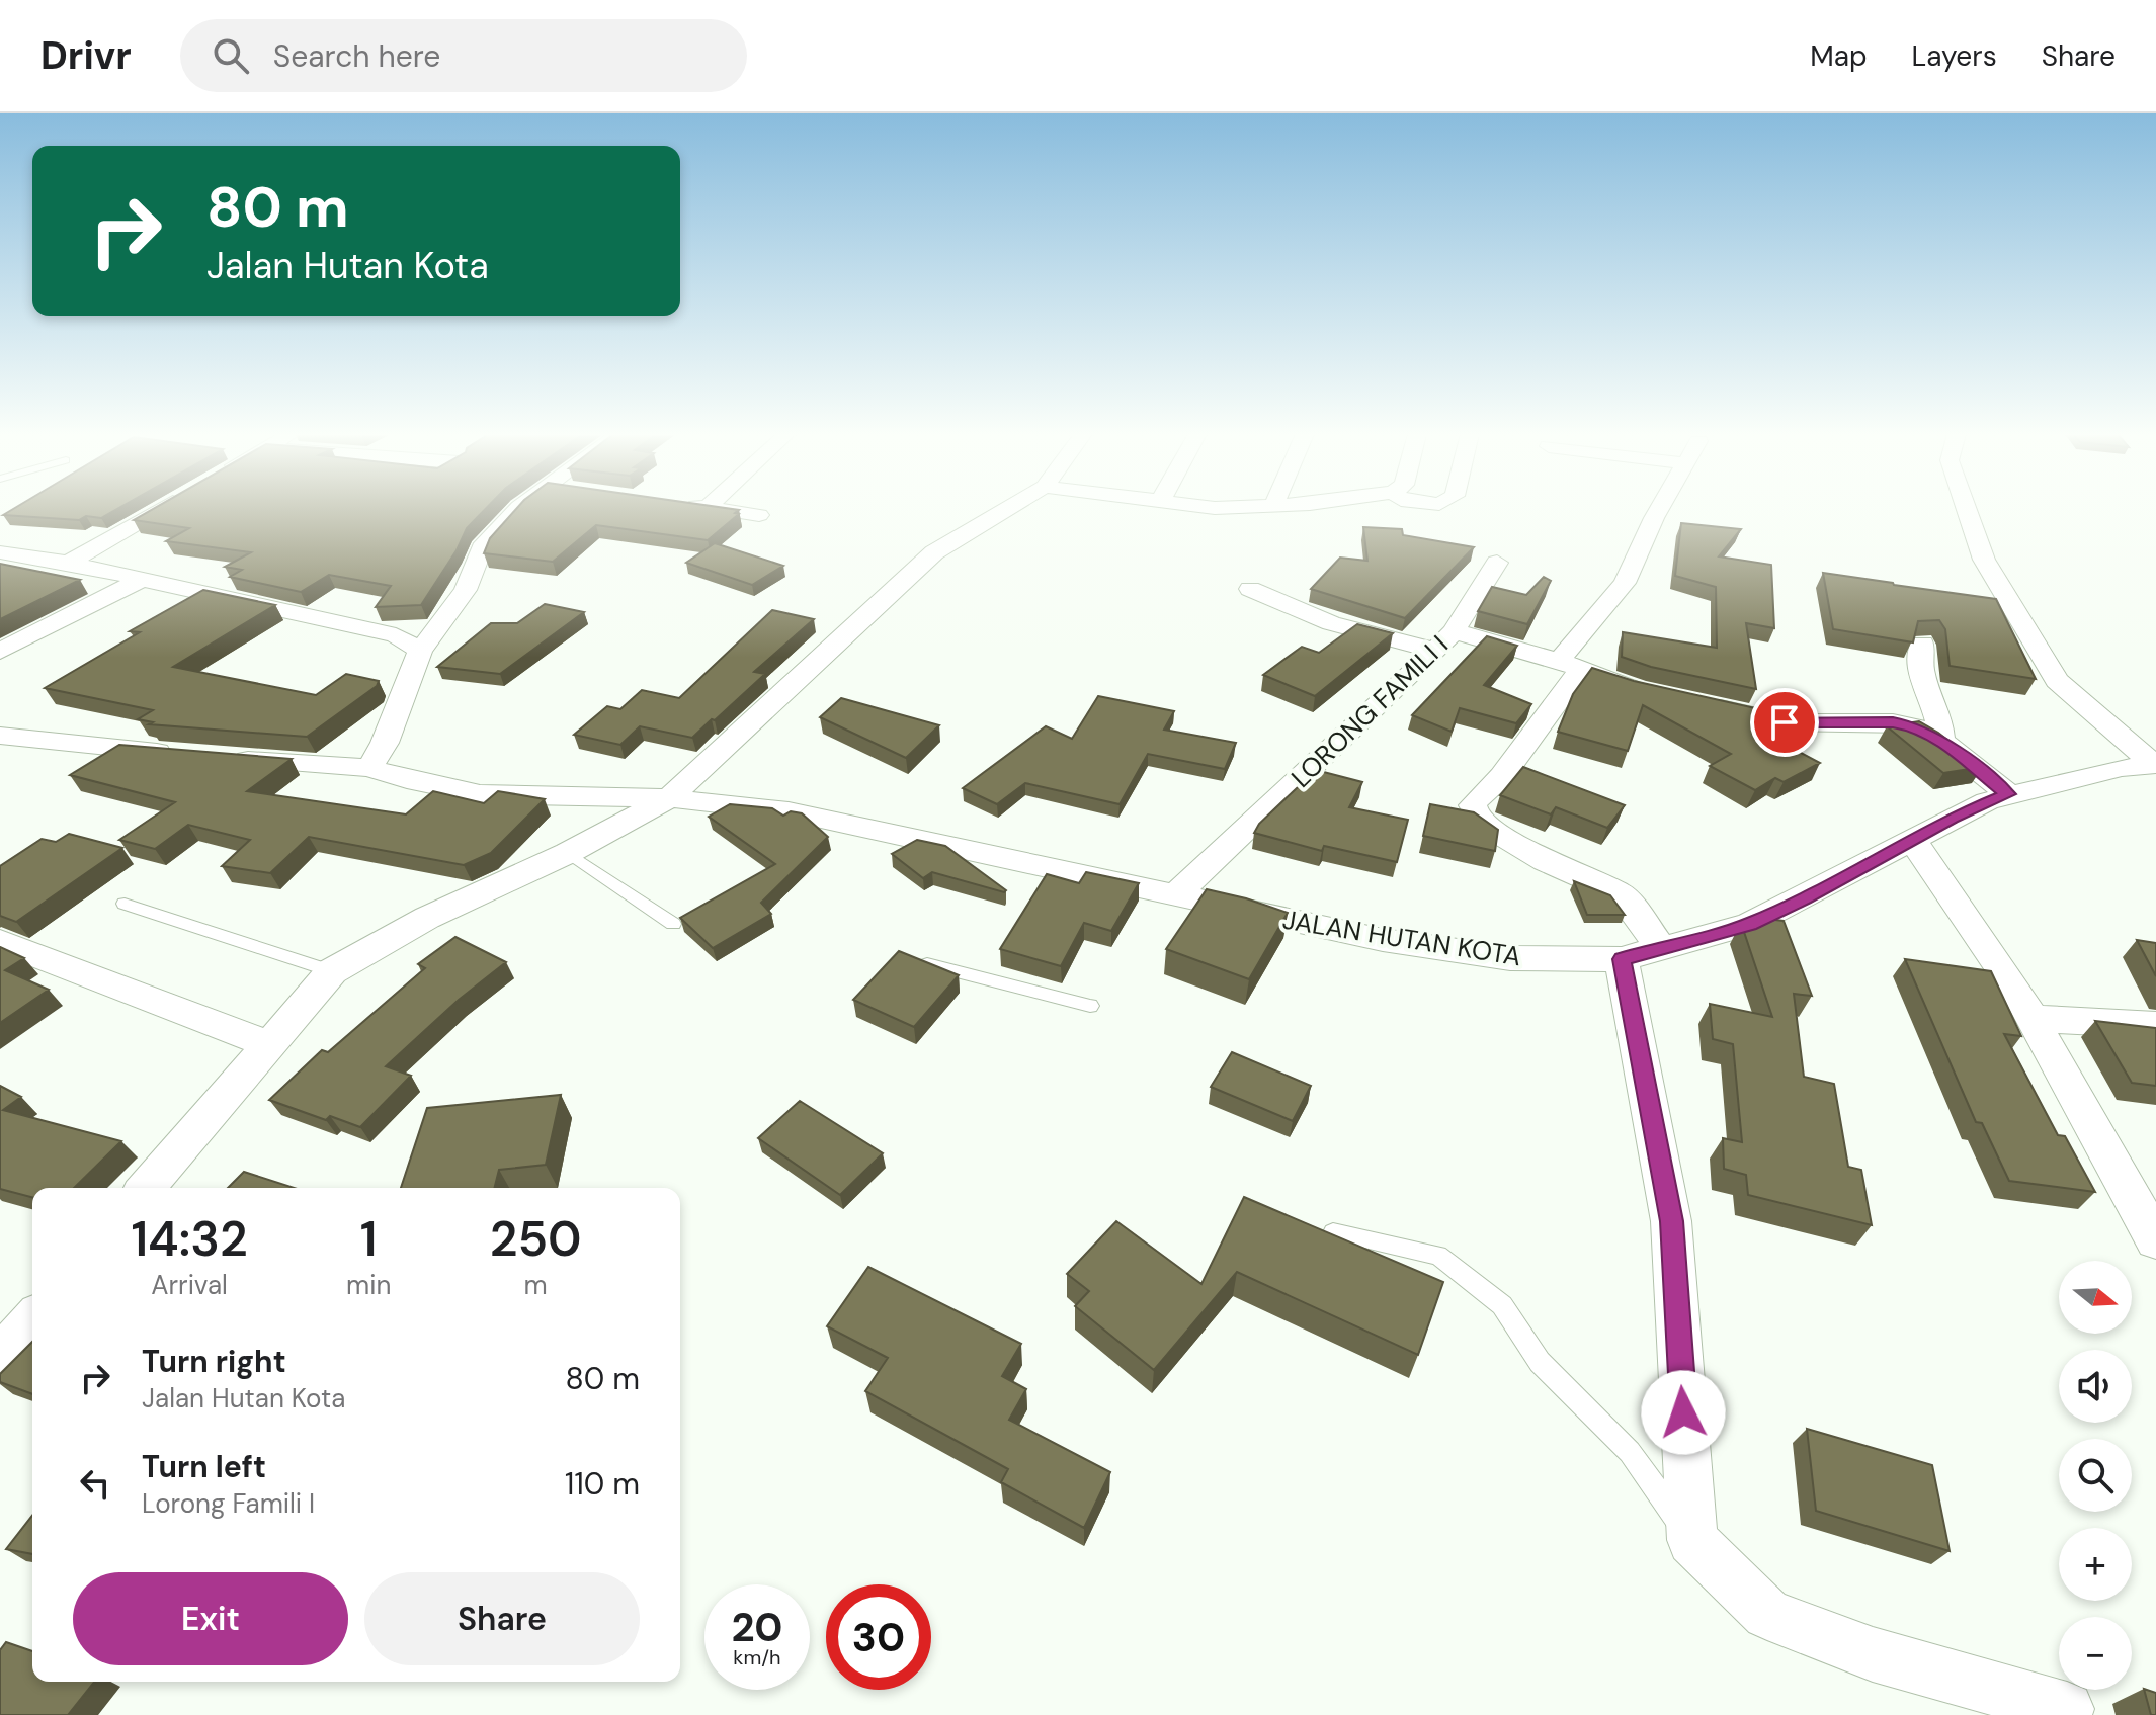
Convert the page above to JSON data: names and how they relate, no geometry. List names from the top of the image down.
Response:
{
  "streets": {
    "street": ["LORONG FAMILI I", "JALAN HUTAN KOTA"]
  },
  "crossings": [
    ["LORONG FAMILI I", "JALAN HUTAN KOTA"]
  ],
  "north": "right",
  "page": {
    "header": "Drivr",
    "search": "Search here",
    "nav": ["Map", "Layers", "Share"],
    "turn": ["80 m", "Jalan Hutan Kota"],
    "eta": [
      "14:32",
      "Arrival",
      "1",
      "min",
      "250",
      "m"
    ],
    "map_buttons": ["+", "−"],
    "list": [
      {
        "name": "Turn right",
        "note": "Jalan Hutan Kota",
        "value": "80 m"
      },
      {
        "name": "Turn left",
        "note": "Lorong Famili I",
        "value": "110 m"
      }
    ],
    "buttons": ["Exit", "Share"],
    "speed": "20 km/h",
    "limit": "30"
  }
}
